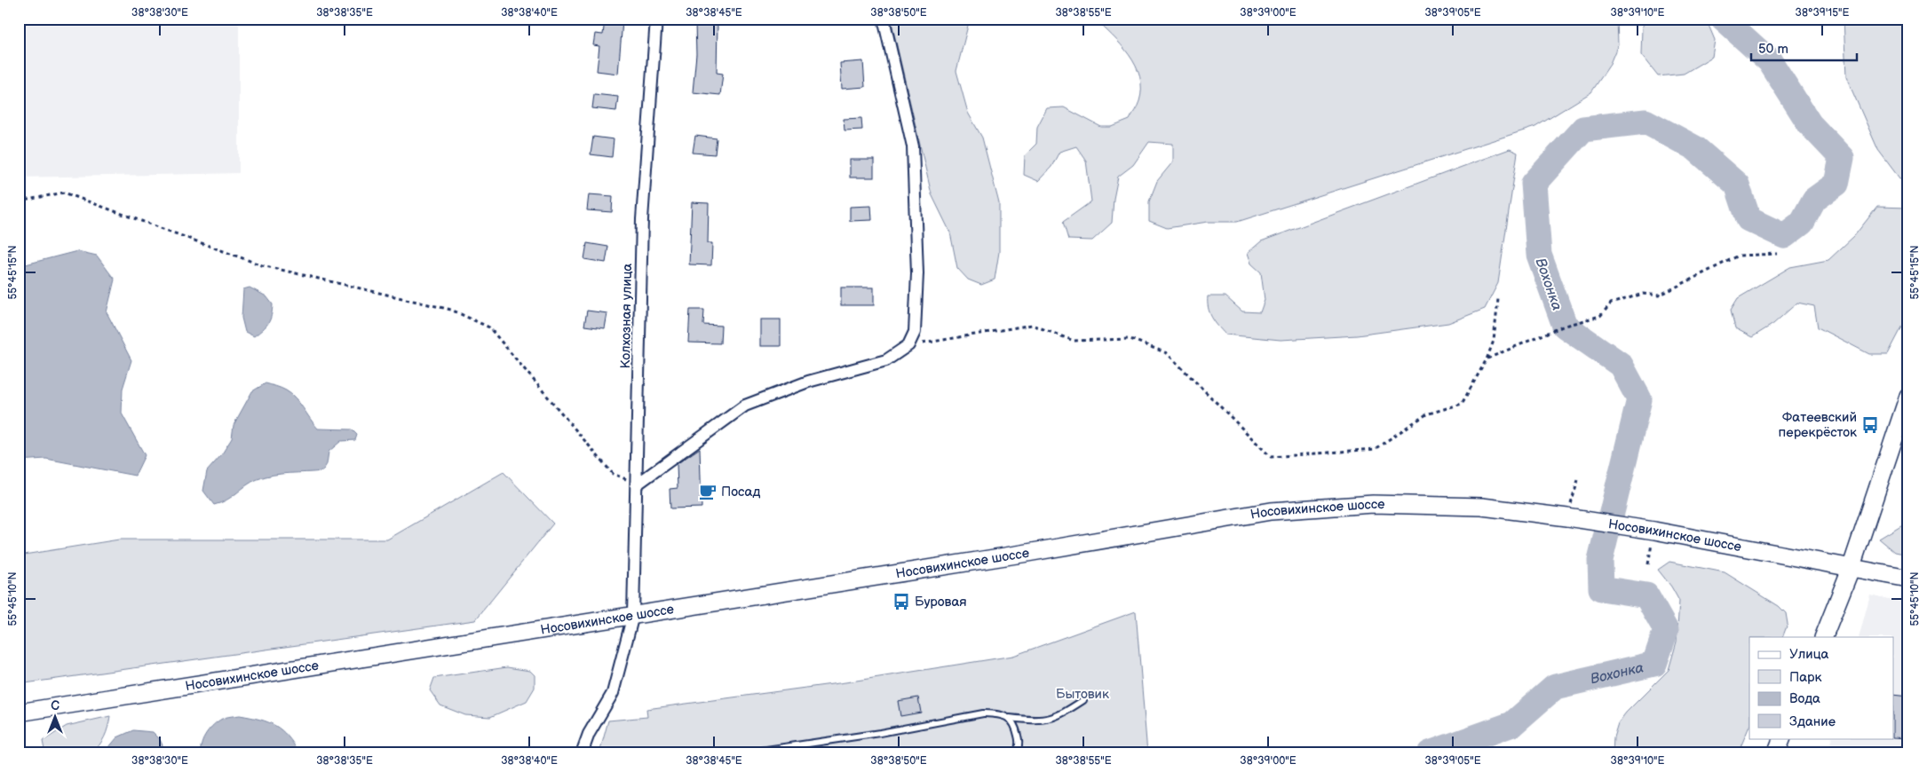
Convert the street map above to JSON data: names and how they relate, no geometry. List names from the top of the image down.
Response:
{
  "streets": {
    "main road": ["Носовихинское шоссе"],
    "street": ["Колхозная улица"]
  },
  "crossings": [
    ["Колхозная улица", "Носовихинское шоссе"]
  ],
  "water": ["Вохонка"],
  "parks": ["Бытовик"],
  "places": {
    "bus stop": ["Фатеевский перекрёсток", "Буровая"],
    "cafe": ["Посад"]
  },
  "legend": [
    "Улица",
    "Парк",
    "Вода",
    "Здание"
  ],
  "scale_bar": "50 m",
  "north": "top",
  "coordinates": [
    "38°38'30\"E",
    "38°38'35\"E",
    "38°38'40\"E",
    "38°38'45\"E",
    "38°38'50\"E",
    "38°38'55\"E",
    "38°39'00\"E",
    "38°39'05\"E",
    "38°39'10\"E",
    "38°39'15\"E",
    "55°45'15\"N",
    "55°45'10\"N"
  ]
}
